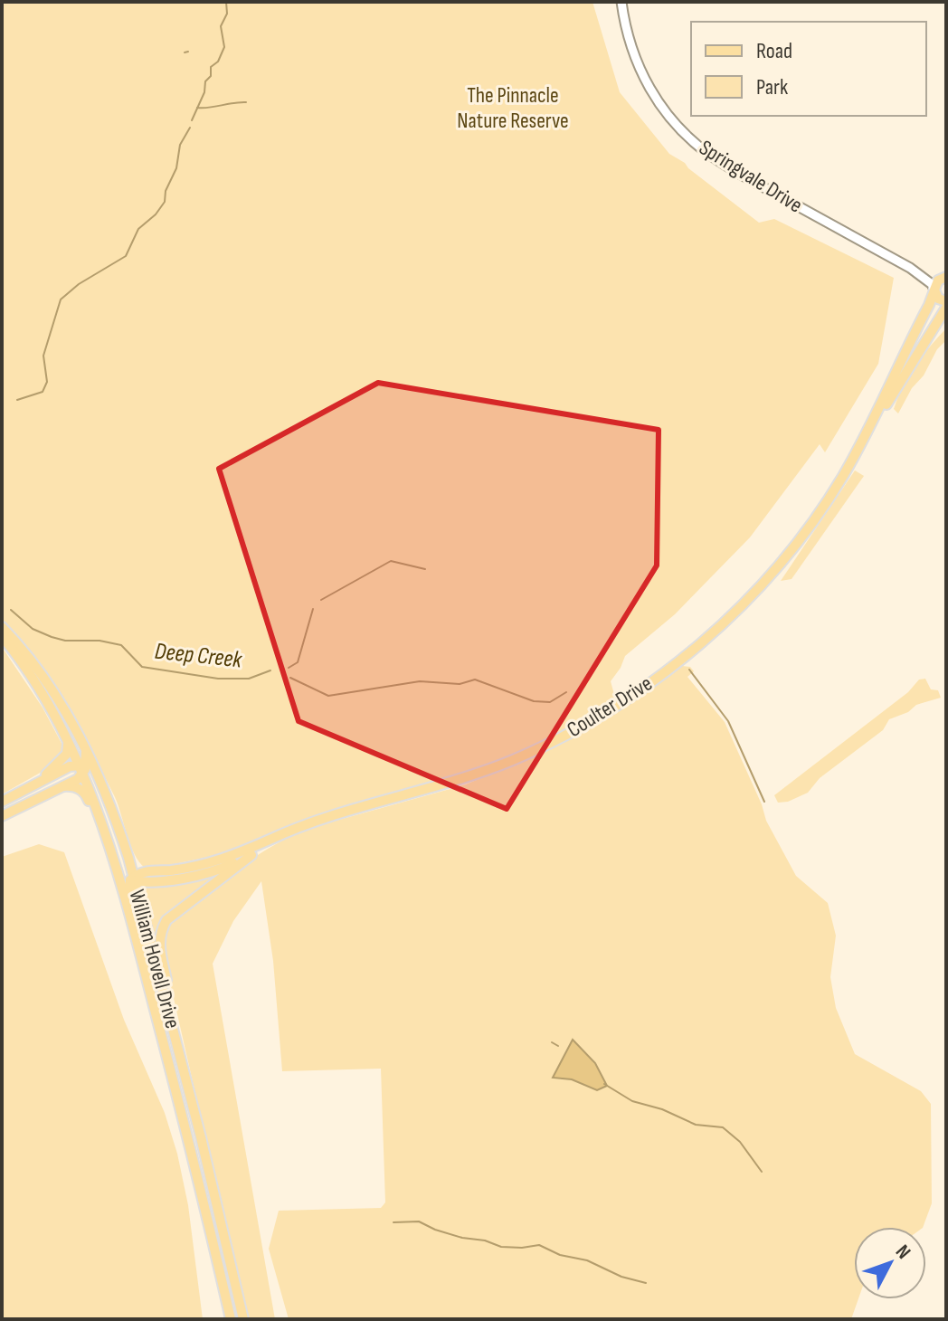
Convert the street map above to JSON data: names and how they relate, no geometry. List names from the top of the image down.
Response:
{
  "streets": {
    "main road": ["Springvale Drive", "Coulter Drive", "William Hovell Drive"]
  },
  "crossings": [
    ["Springvale Drive", "Coulter Drive"],
    ["Coulter Drive", "William Hovell Drive"]
  ],
  "water": ["Deep Creek"],
  "parks": ["The Pinnacle Nature Reserve"],
  "legend": ["Road", "Park"],
  "north": "top right"
}
